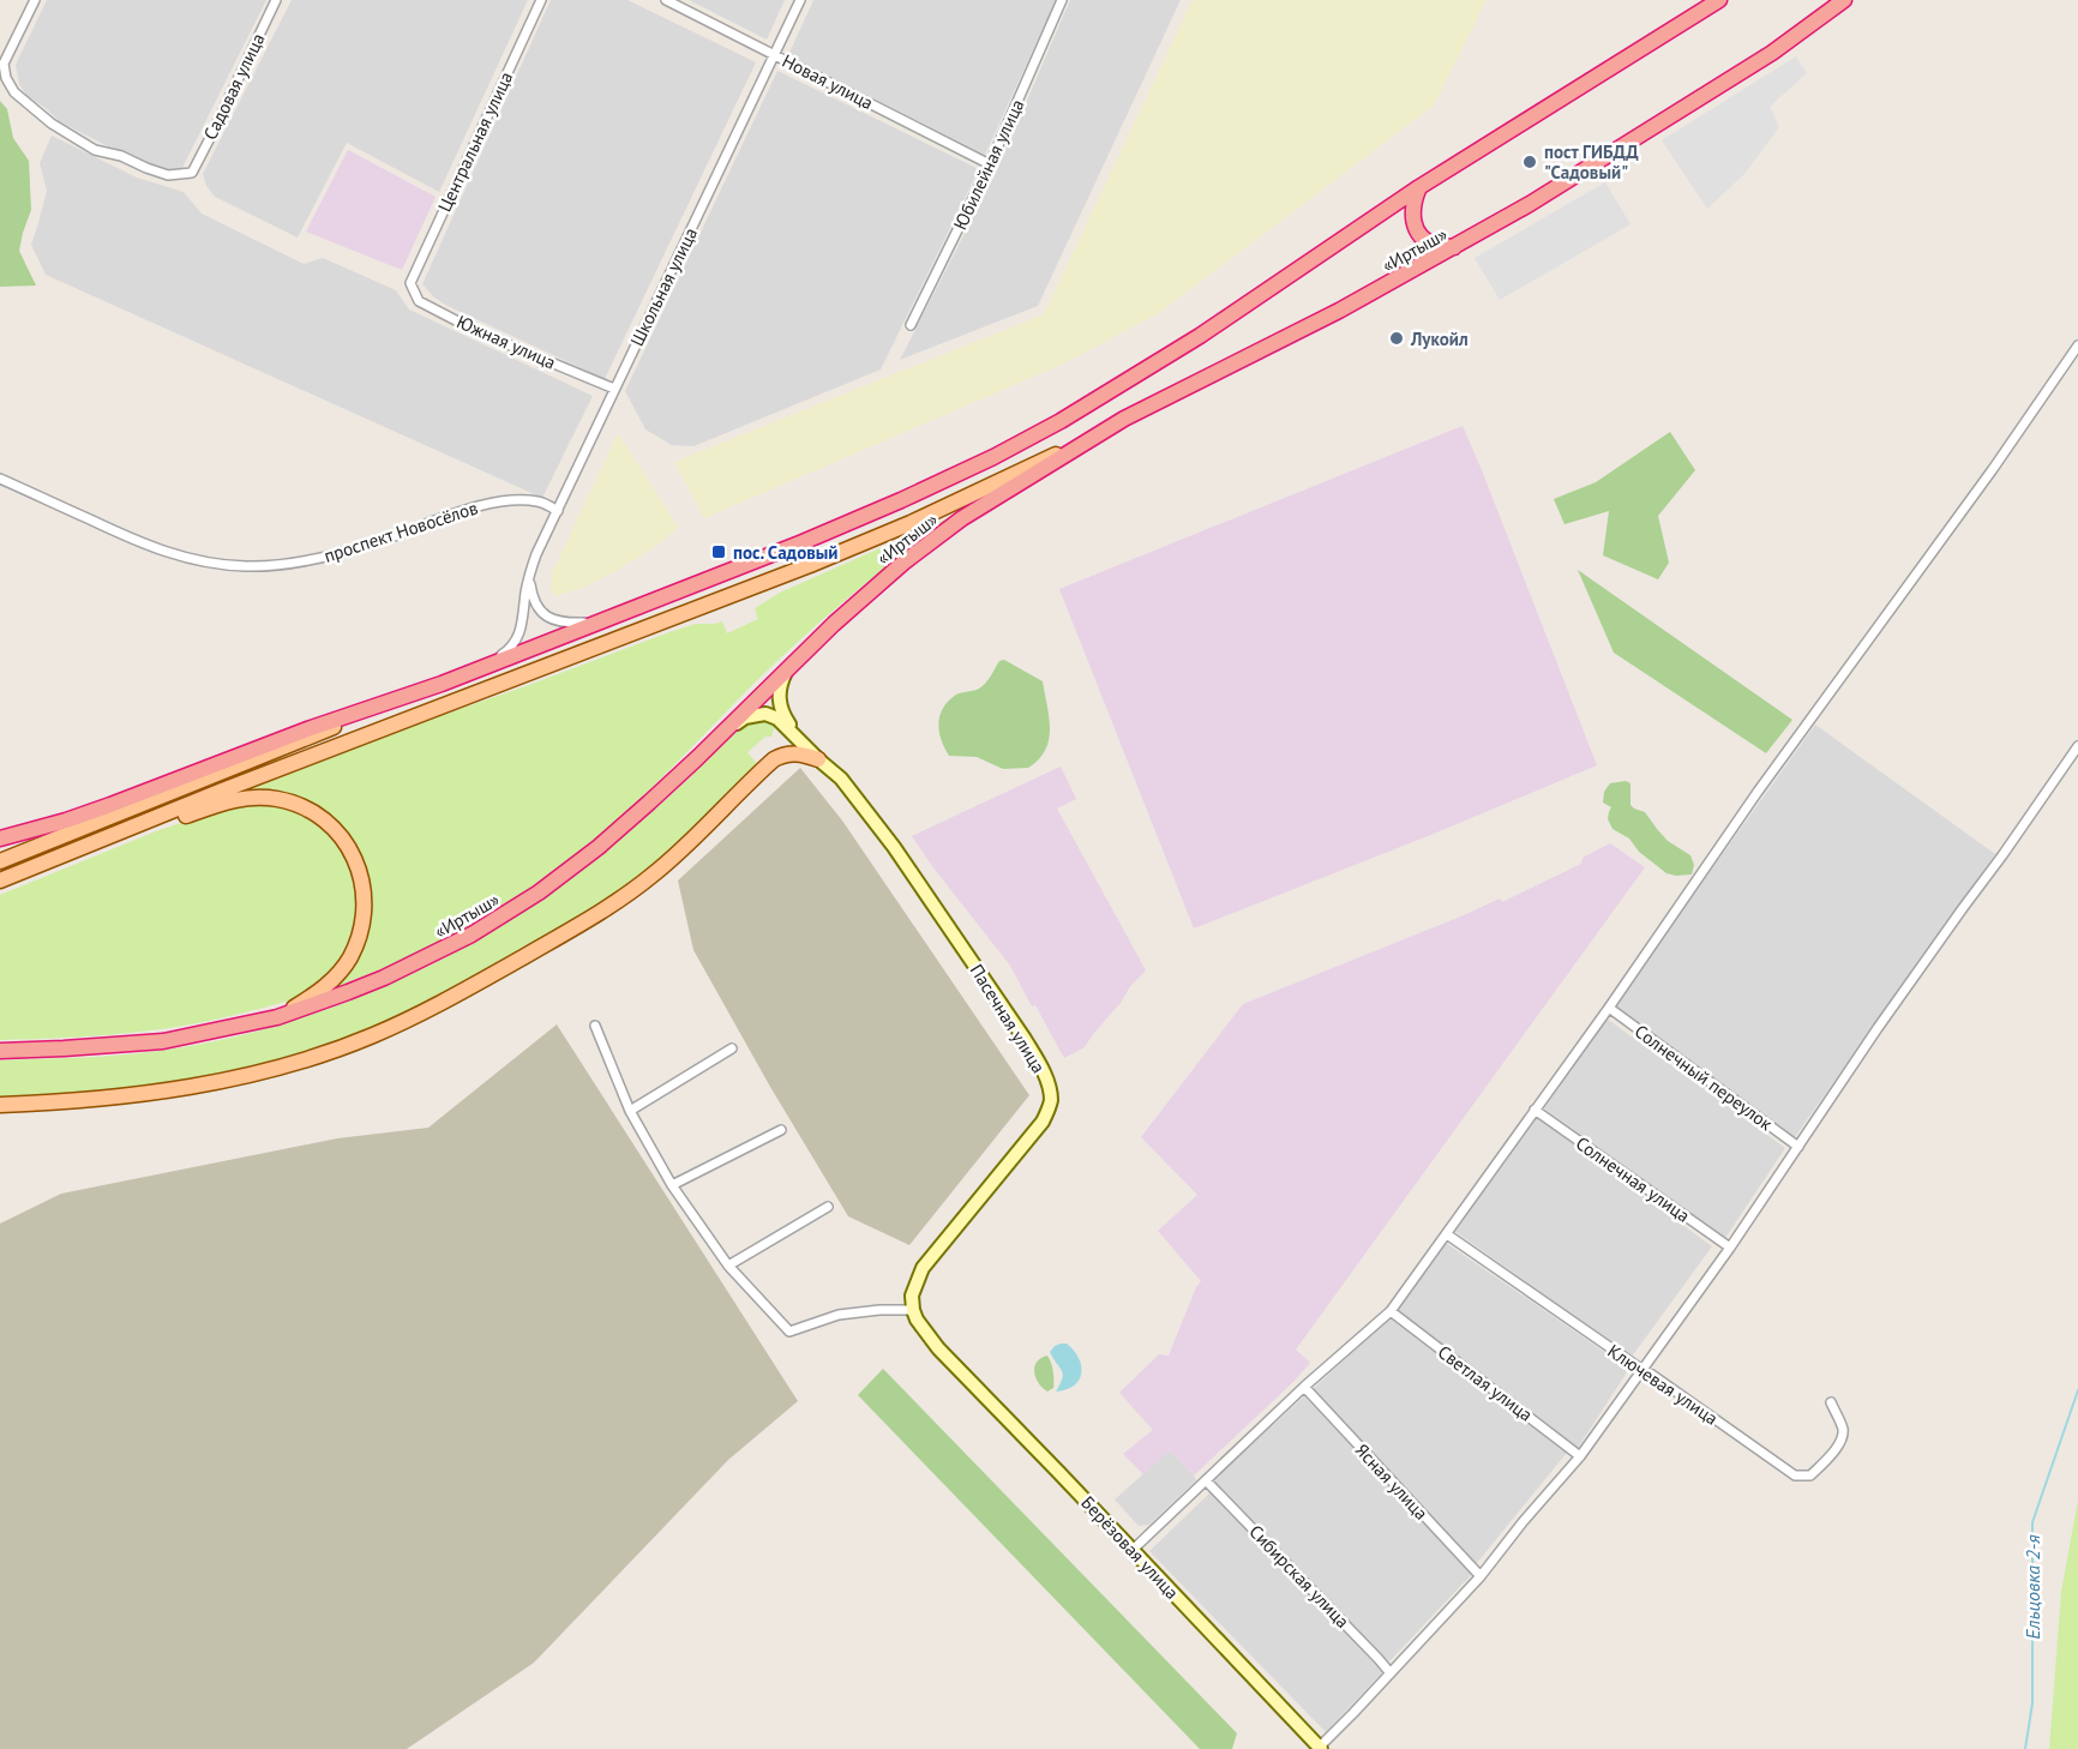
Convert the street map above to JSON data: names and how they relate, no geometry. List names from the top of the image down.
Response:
{
  "streets": {
    "highway": ["«Иртыш»"],
    "main road": ["Пасечная улица", "Берёзовая улица"],
    "street": [
      "Новая улица",
      "Садовая улица",
      "Центральная улица",
      "Юбилейная улица",
      "Школьная улица",
      "Южная улица",
      "проспект Новосёлов",
      "Солнечный переулок",
      "Солнечная улица",
      "Светлая улица",
      "Ключевая улица",
      "Ясная улица",
      "Сибирская улица"
    ]
  },
  "crossings": [
    ["Новая улица", "Юбилейная улица"],
    ["Новая улица", "Школьная улица"],
    ["Центральная улица", "Южная улица"],
    ["«Иртыш»", "Школьная улица"],
    ["Школьная улица", "Южная улица"],
    ["Школьная улица", "проспект Новосёлов"],
    ["Пасечная улица", "Берёзовая улица"]
  ],
  "water": ["Ельцовка 2-я"],
  "places": {
    "other": ["пост ГИБДД \"Садовый\"", "Лукойл"],
    "transit": ["пос. Садовый"]
  }
}
